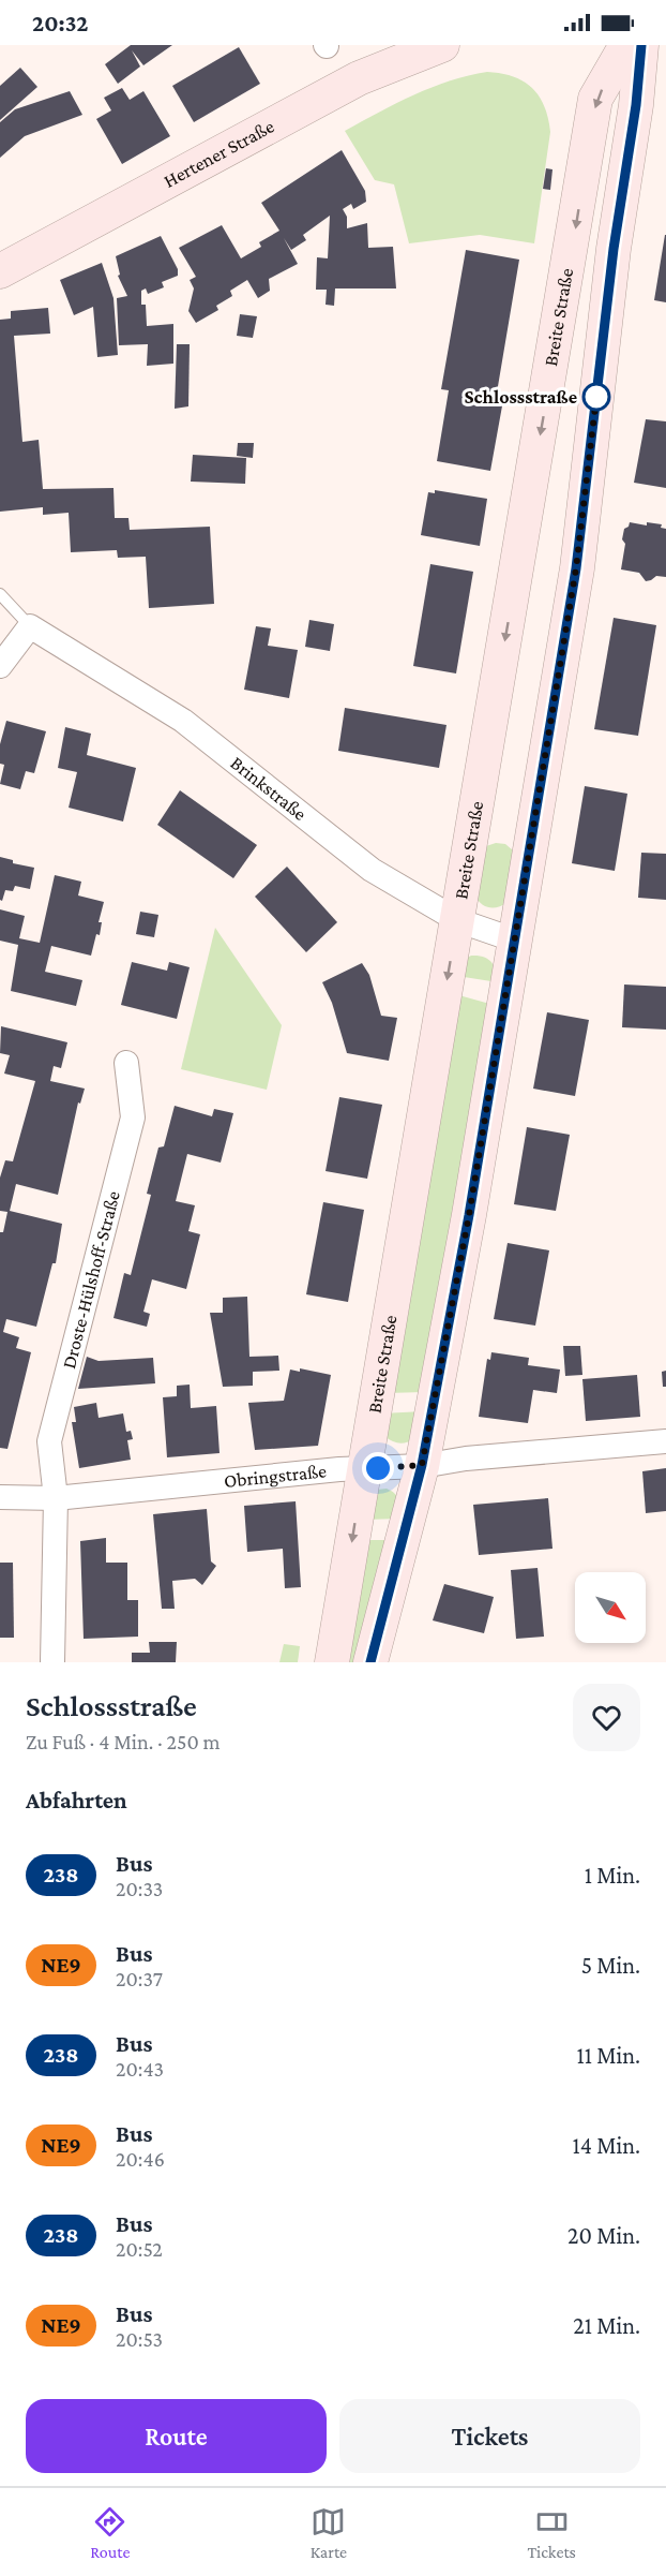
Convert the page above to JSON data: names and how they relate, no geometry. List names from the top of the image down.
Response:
{
  "streets": {
    "street": [
      "Hertener Straße",
      "Breite Straße",
      "Brinkstraße",
      "Droste-Hülshoff-Straße",
      "Obringstraße"
    ]
  },
  "crossings": [
    ["Breite Straße", "Brinkstraße"],
    ["Breite Straße", "Obringstraße"],
    ["Droste-Hülshoff-Straße", "Obringstraße"]
  ],
  "places": ["Schlossstraße"],
  "lines": ["bus line 238"],
  "north": "bottom right",
  "page": {
    "status": "20:32",
    "heading": [
      ["Schlossstraße", "Zu Fuß · 4 Min. · 250 m"],
      "Abfahrten"
    ],
    "list": [
      {
        "mark": "238",
        "name": "Bus",
        "note": "20:33",
        "value": "1 Min."
      },
      {
        "mark": "NE9",
        "name": "Bus",
        "note": "20:37",
        "value": "5 Min."
      },
      {
        "mark": "238",
        "name": "Bus",
        "note": "20:43",
        "value": "11 Min."
      },
      {
        "mark": "NE9",
        "name": "Bus",
        "note": "20:46",
        "value": "14 Min."
      },
      {
        "mark": "238",
        "name": "Bus",
        "note": "20:52",
        "value": "20 Min."
      },
      {
        "mark": "NE9",
        "name": "Bus",
        "note": "20:53",
        "value": "21 Min."
      }
    ],
    "buttons": ["Route", "Tickets"],
    "tabs": ["Route", "Karte", "Tickets"]
  }
}
